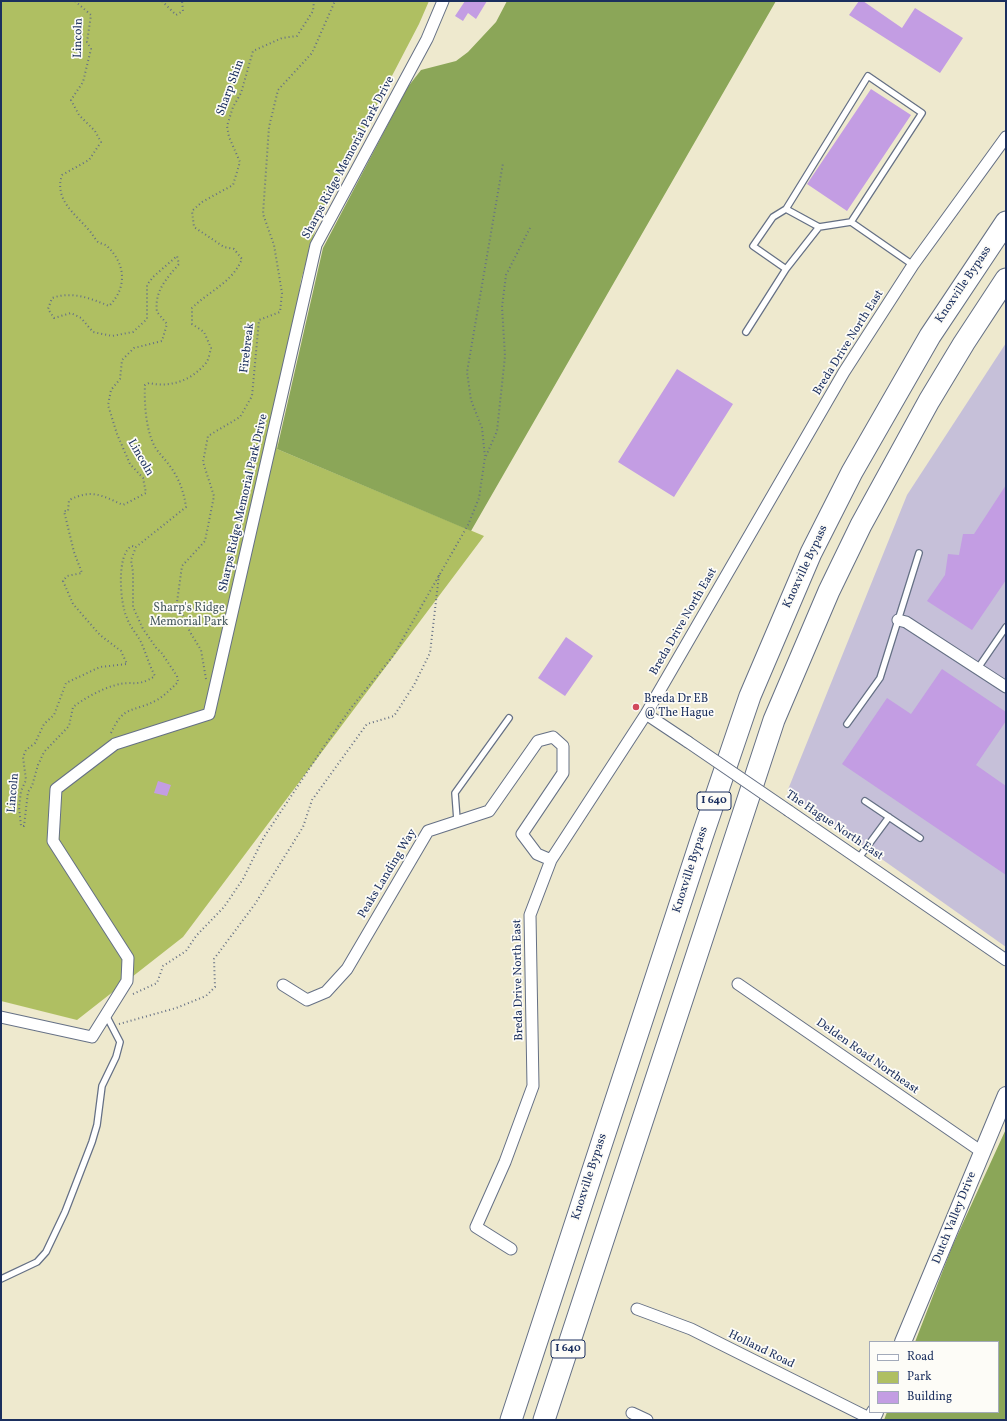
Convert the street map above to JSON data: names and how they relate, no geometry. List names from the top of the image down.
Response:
{
  "streets": {
    "highway": ["Knoxville Bypass", "I 640"],
    "street": [
      "Sharps Ridge Memorial Park Drive",
      "Breda Drive North East",
      "The Hague North East",
      "Peaks Landing Way",
      "Delden Road Northeast",
      "Dutch Valley Drive",
      "Holland Road"
    ],
    "path": ["Lincoln", "Sharp Shin", "Firebreak"]
  },
  "crossings": [
    ["Lincoln", "Sharp Shin"],
    ["Sharps Ridge Memorial Park Drive", "Firebreak"],
    ["Breda Drive North East", "The Hague North East"],
    ["Breda Drive North East", "Peaks Landing Way"],
    ["Delden Road Northeast", "Dutch Valley Drive"]
  ],
  "parks": ["Sharp's Ridge Memorial Park"],
  "places": ["Breda Dr EB @ The Hague"],
  "legend": ["Road", "Park", "Building"]
}
